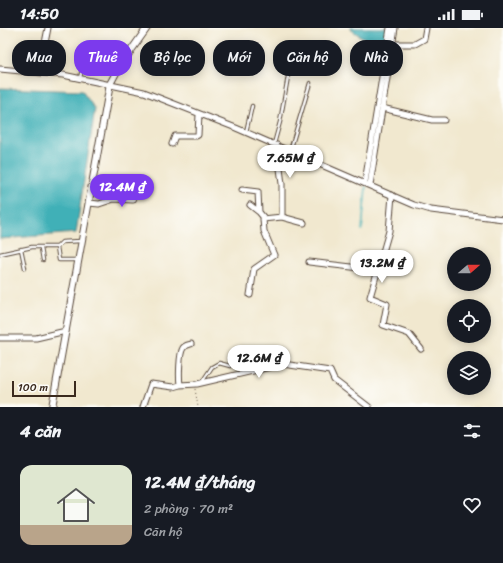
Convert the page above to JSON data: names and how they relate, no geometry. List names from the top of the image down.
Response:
{
  "scale_bar": "100 m",
  "north": "right",
  "page": {
    "status": "14:50",
    "chip": [
      "Mua",
      "Thuê",
      "Bộ lọc",
      "Mới",
      "Căn hộ",
      "Nhà"
    ],
    "price": [
      "7.65M ₫",
      "12.4M ₫",
      "13.2M ₫",
      "12.6M ₫"
    ],
    "scale": "100 m",
    "heading": "4 căn",
    "list": [
      {
        "name": "12.4M ₫/tháng",
        "note": "2 phòng · 70 m² · Căn hộ"
      }
    ]
  }
}
